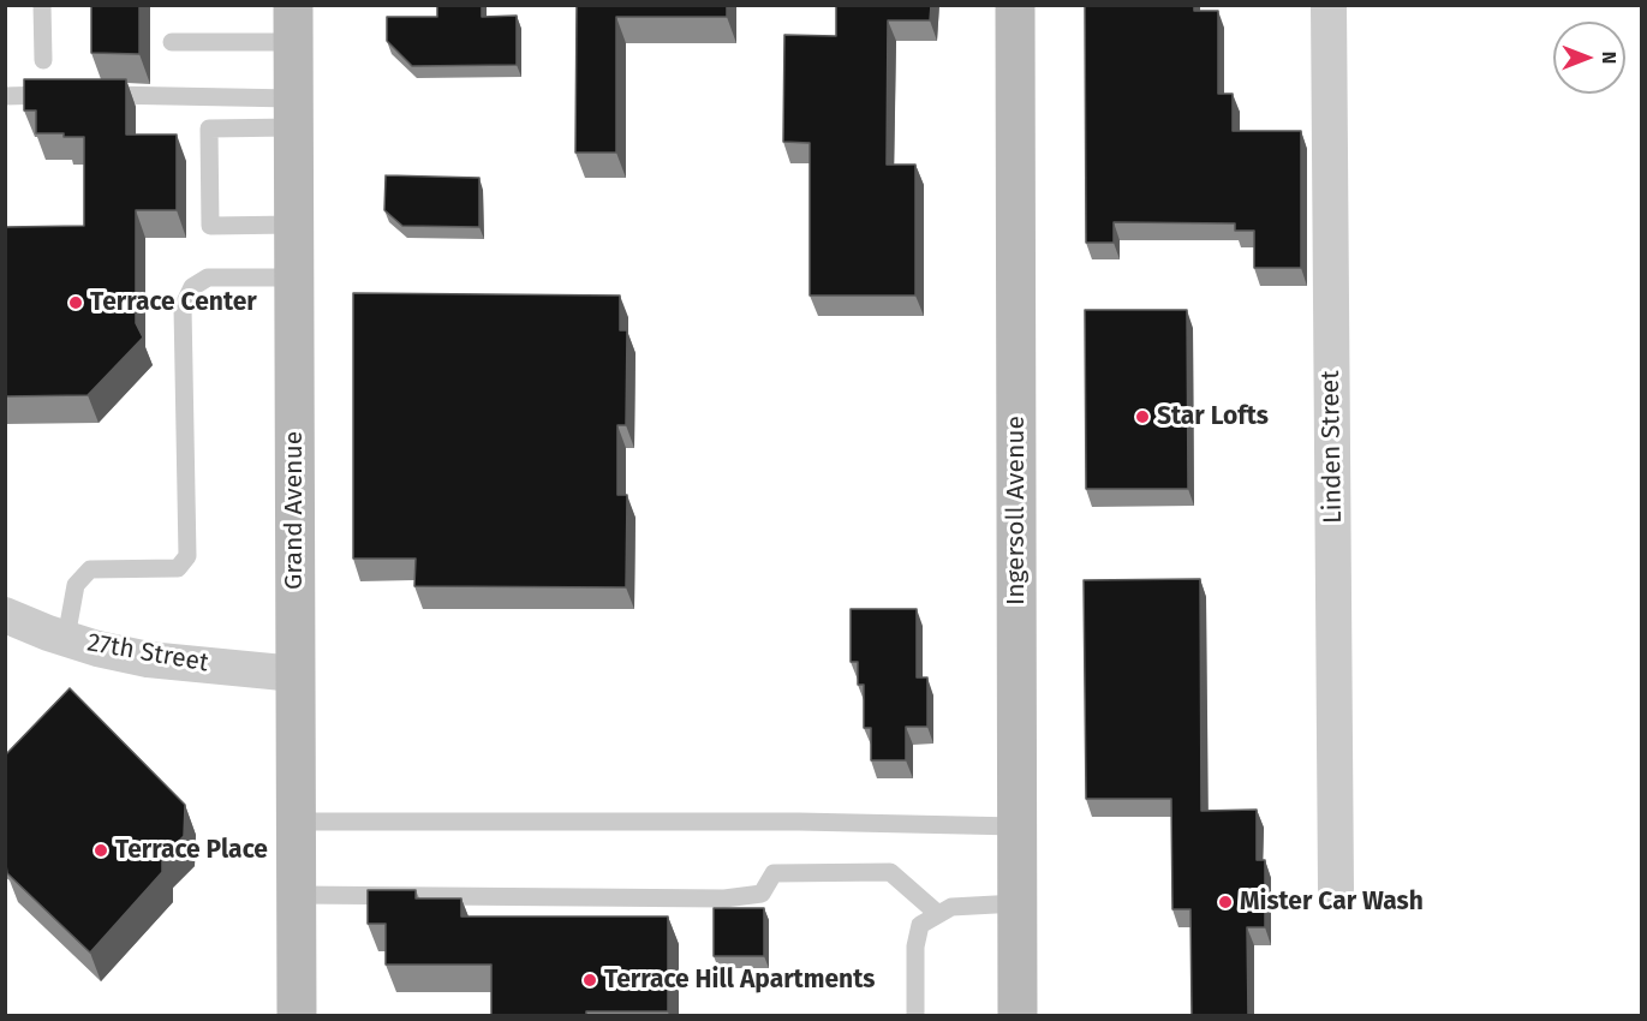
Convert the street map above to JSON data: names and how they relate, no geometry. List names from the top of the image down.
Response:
{
  "streets": {
    "main road": ["Grand Avenue", "Ingersoll Avenue"],
    "street": ["Linden Street", "27th Street"]
  },
  "crossings": [
    ["Grand Avenue", "27th Street"]
  ],
  "places": [
    "Terrace Center",
    "Star Lofts",
    "Terrace Place",
    "Mister Car Wash",
    "Terrace Hill Apartments"
  ],
  "north": "right"
}
